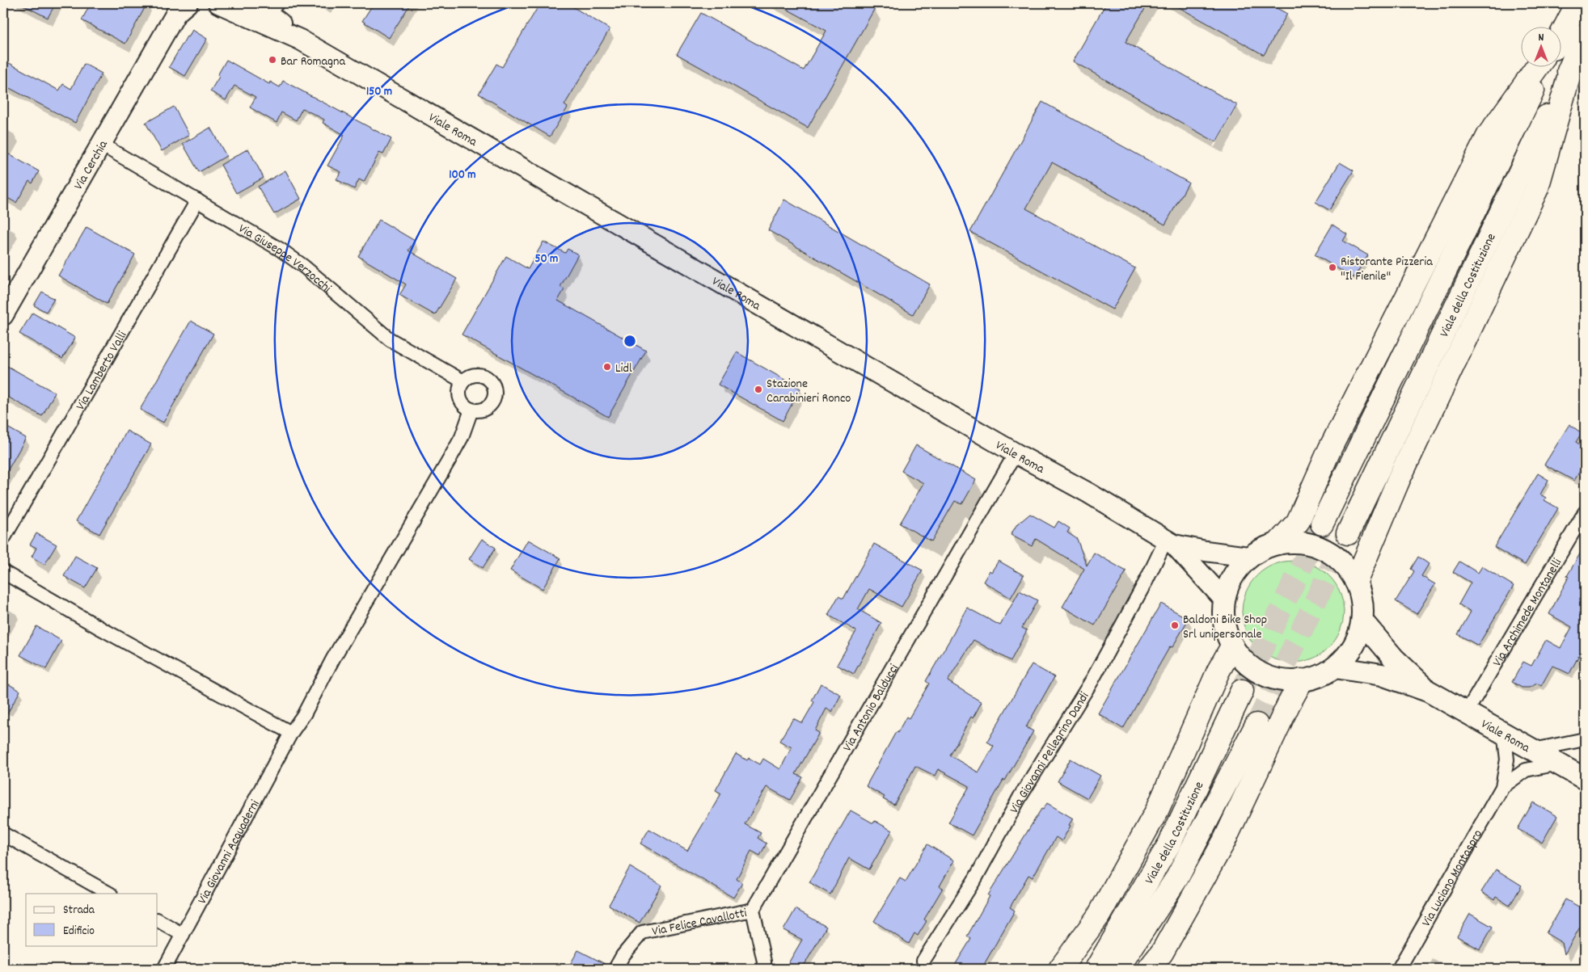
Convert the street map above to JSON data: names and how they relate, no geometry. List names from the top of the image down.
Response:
{
  "streets": {
    "highway": ["Viale della Costituzione"],
    "main road": ["Viale Roma", "Via Cerchia"],
    "street": [
      "Via Giuseppe Verzocchi",
      "Via Lamberto Valli",
      "Via Archimede Montanelli",
      "Via Antonio Balducci",
      "Via Giovanni Pellegrino Dandi",
      "Via Giovanni Acquaderni",
      "Via Luciano Montaspro",
      "Via Felice Cavallotti"
    ]
  },
  "crossings": [
    ["Viale Roma", "Via Archimede Montanelli"],
    ["Viale Roma", "Via Antonio Balducci"],
    ["Viale Roma", "Via Giovanni Pellegrino Dandi"],
    ["Viale Roma", "Via Luciano Montaspro"],
    ["Via Cerchia", "Via Giuseppe Verzocchi"],
    ["Via Giuseppe Verzocchi", "Via Lamberto Valli"],
    ["Via Giuseppe Verzocchi", "Via Giovanni Acquaderni"],
    ["Via Antonio Balducci", "Via Felice Cavallotti"]
  ],
  "places": [
    "Bar Romagna",
    "Ristorante Pizzeria \"Il Fienile\"",
    "Lidl",
    "Stazione Carabinieri Ronco",
    "Baldoni Bike Shop Srl unipersonale"
  ],
  "legend": ["Strada", "Edificio"],
  "north": "top",
  "rings": ["150 m", "100 m", "50 m"]
}
